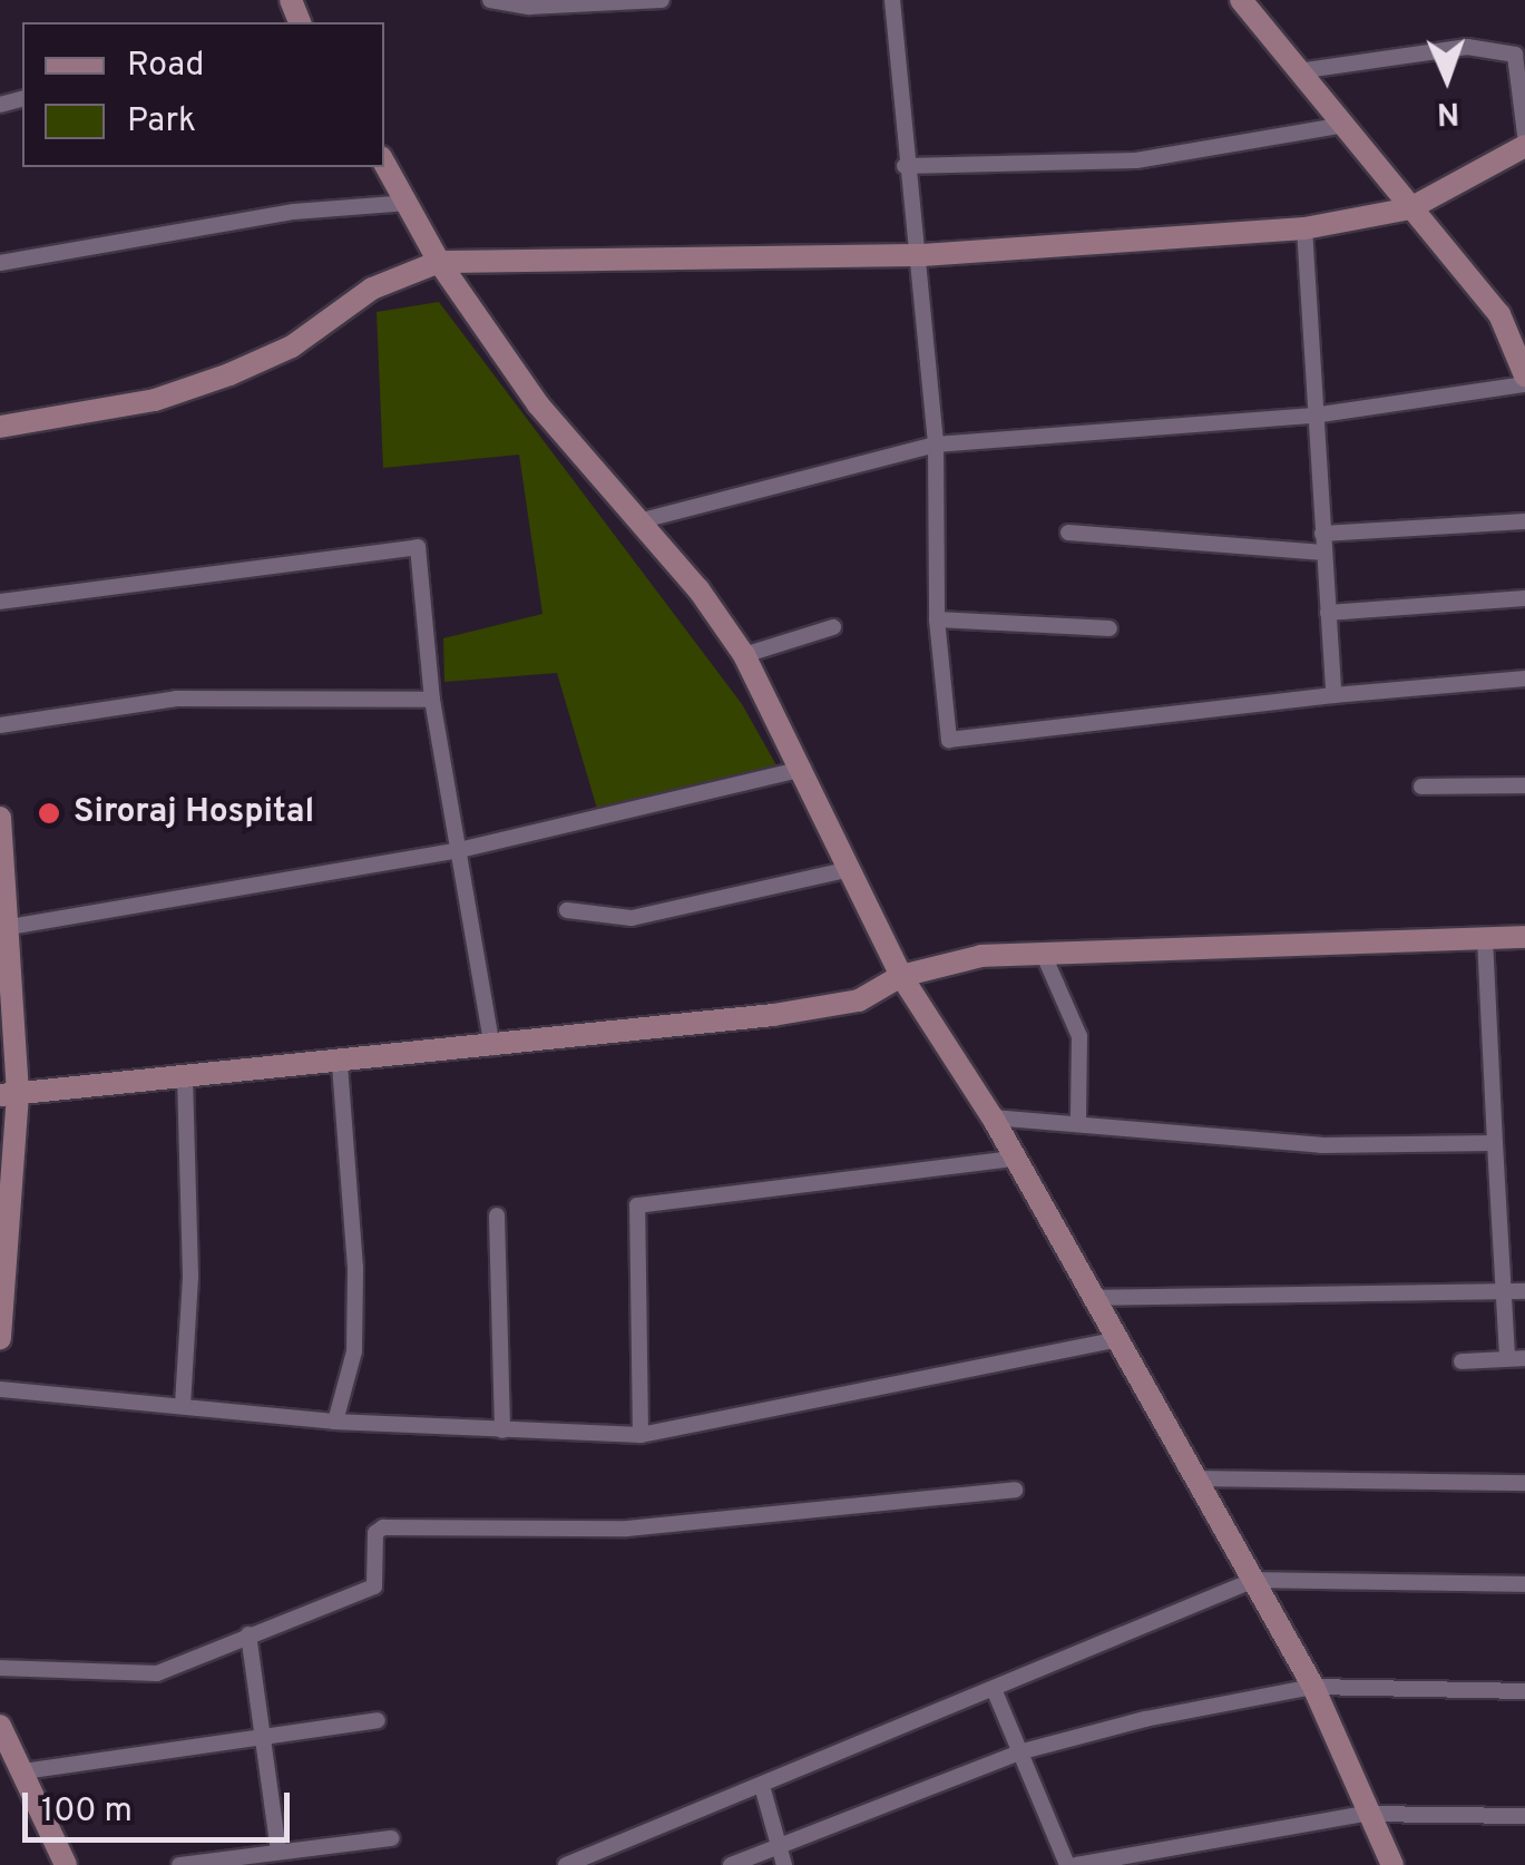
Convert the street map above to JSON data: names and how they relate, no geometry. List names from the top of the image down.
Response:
{
  "places": ["Siroraj Hospital"],
  "legend": ["Road", "Park"],
  "scale_bar": "100 m",
  "north": "bottom"
}
